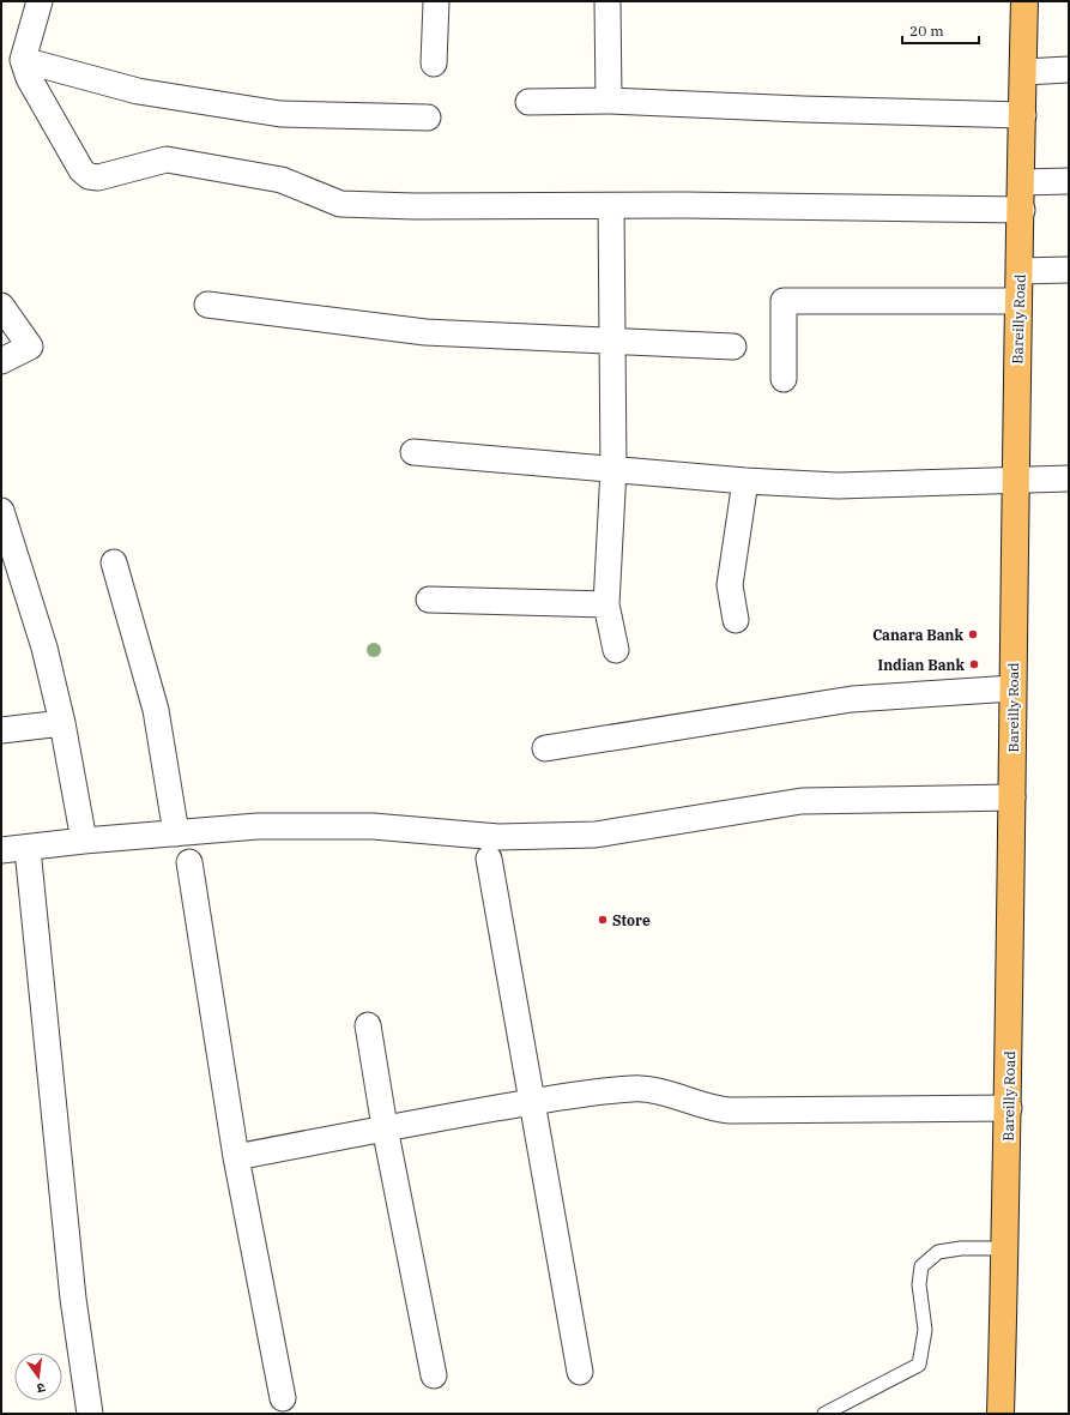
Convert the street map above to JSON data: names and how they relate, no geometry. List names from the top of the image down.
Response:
{
  "streets": {
    "highway": ["Bareilly Road"]
  },
  "places": ["Canara Bank", "Indian Bank", "Store"],
  "scale_bar": "20 m",
  "north": "bottom"
}
